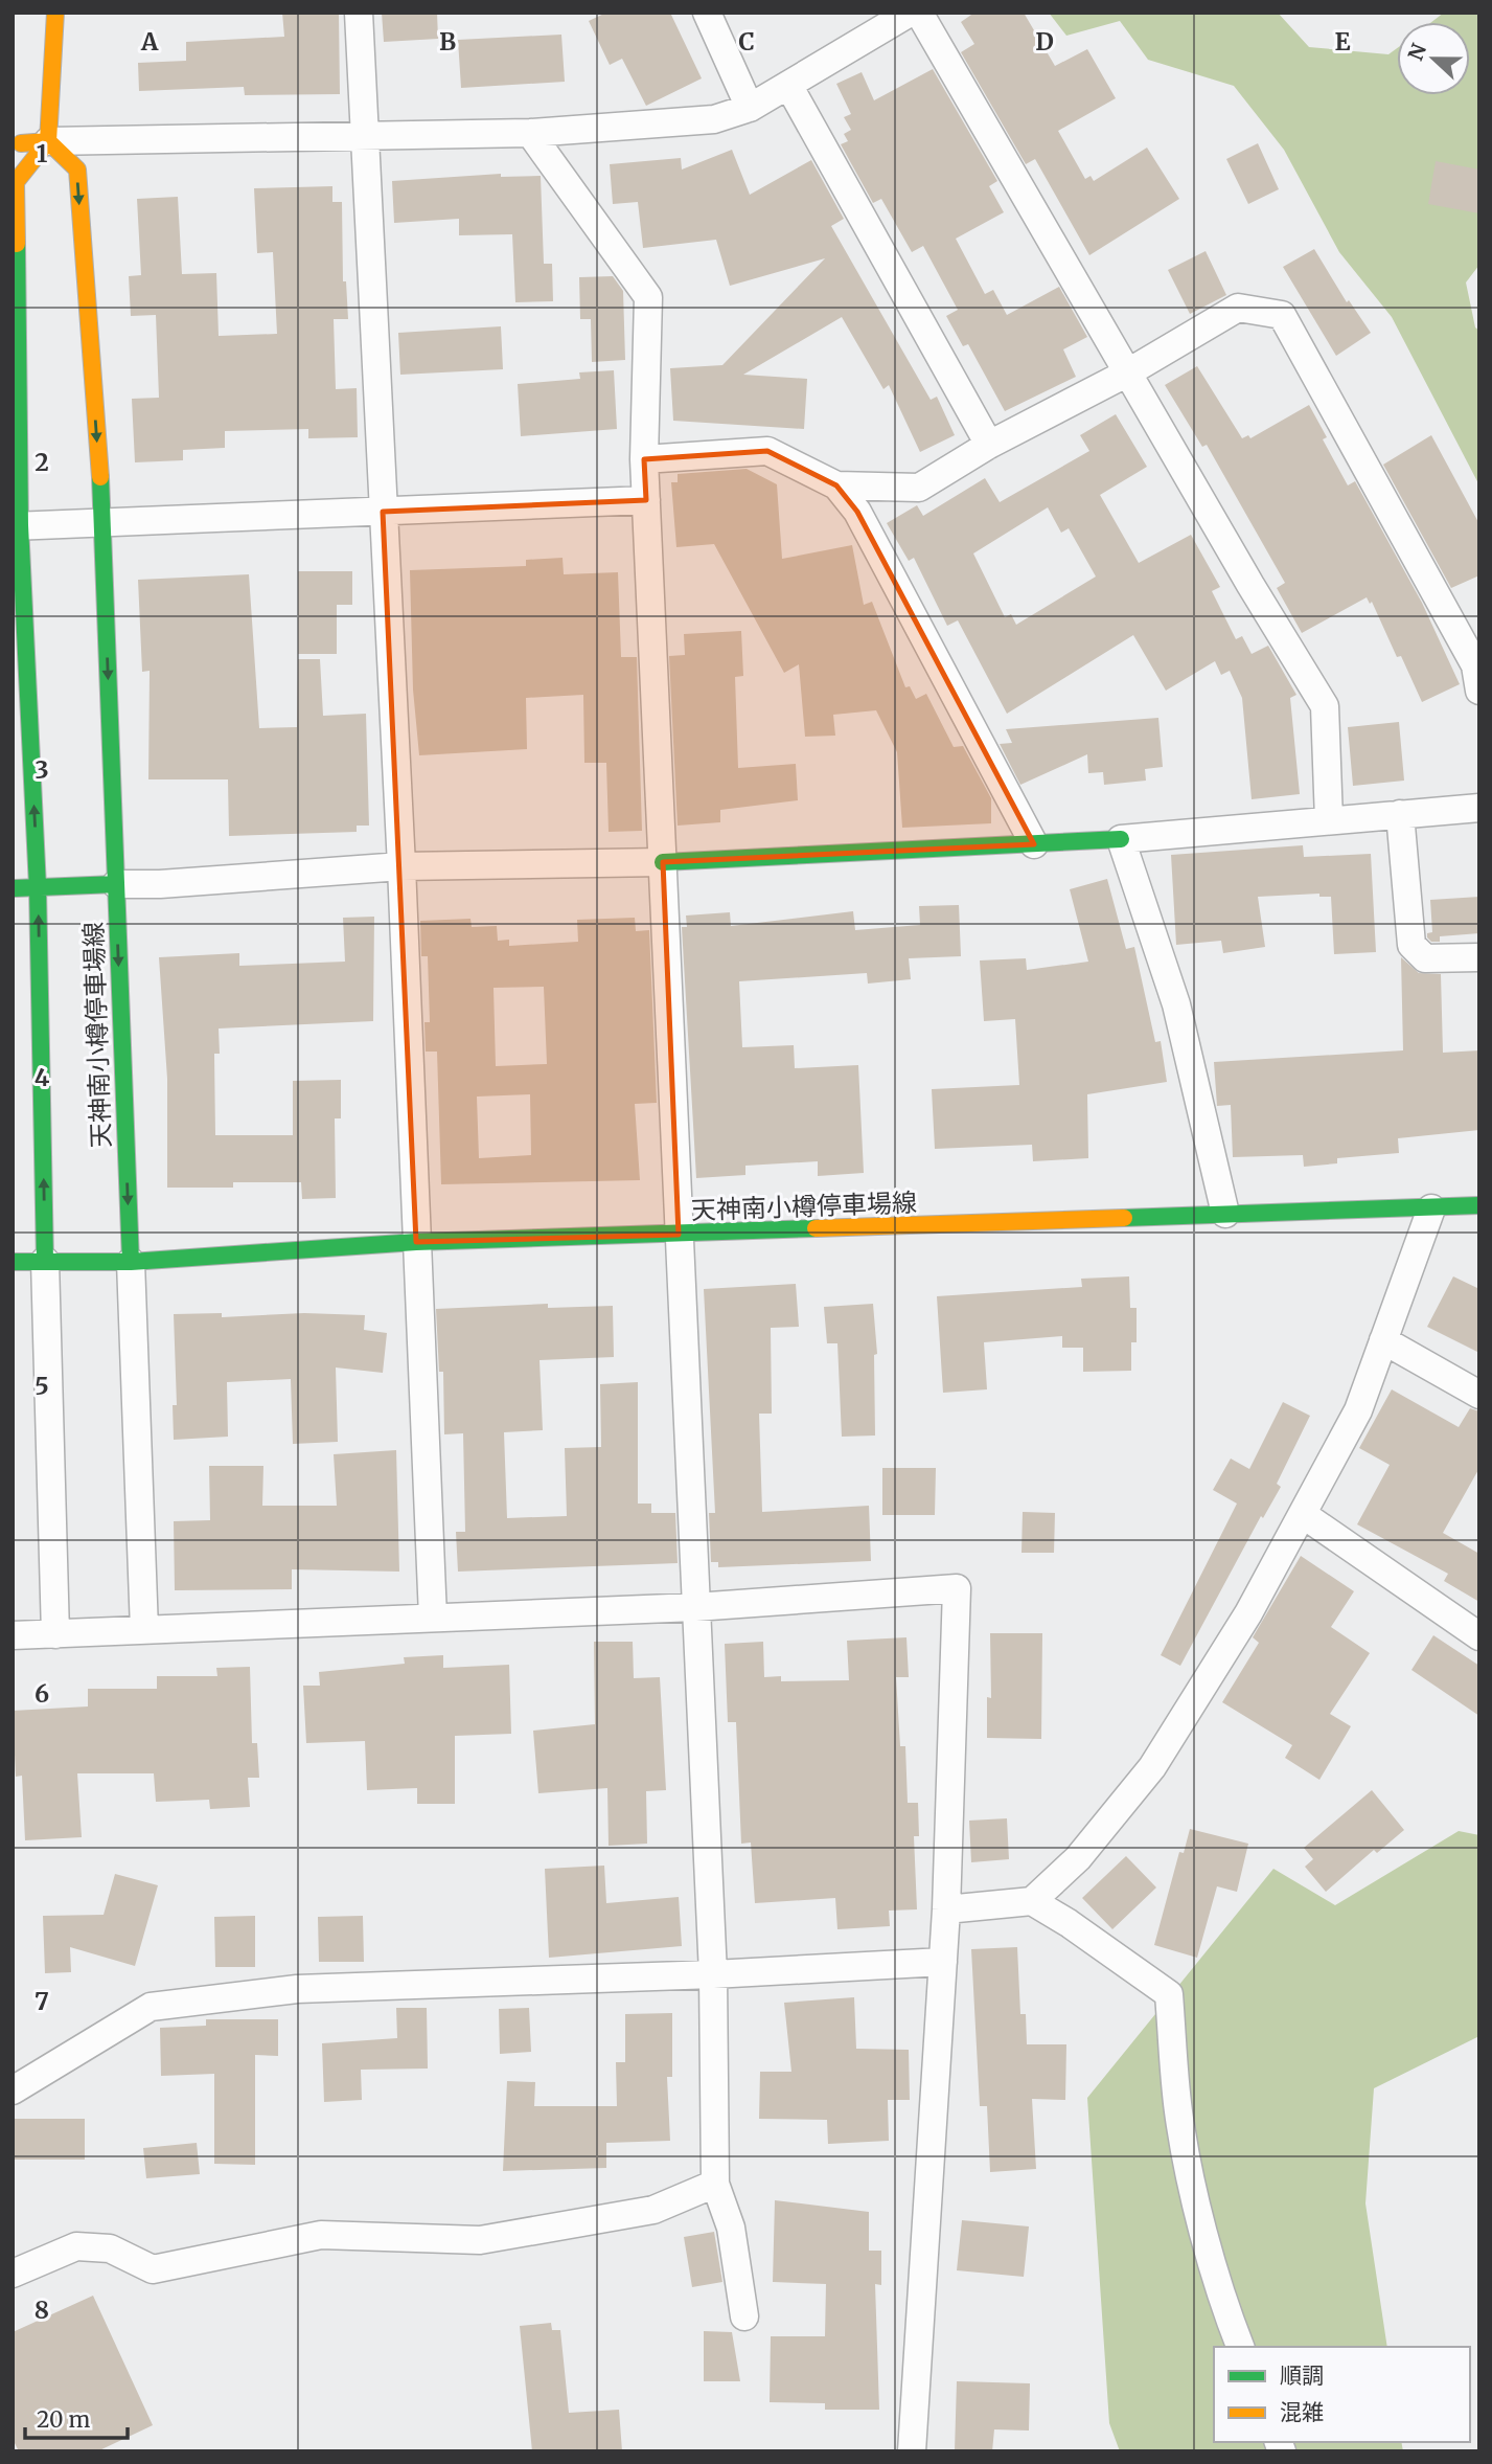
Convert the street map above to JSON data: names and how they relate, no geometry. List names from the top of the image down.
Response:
{
  "streets": {
    "main road": ["天神南小樽停車場線"]
  },
  "legend": ["順調", "混雑"],
  "scale_bar": "20 m",
  "north": "left",
  "grid": {
    "columns": [
      "A",
      "B",
      "C",
      "D",
      "E"
    ],
    "rows": [
      "1",
      "2",
      "3",
      "4",
      "5",
      "6",
      "7",
      "8"
    ]
  }
}
